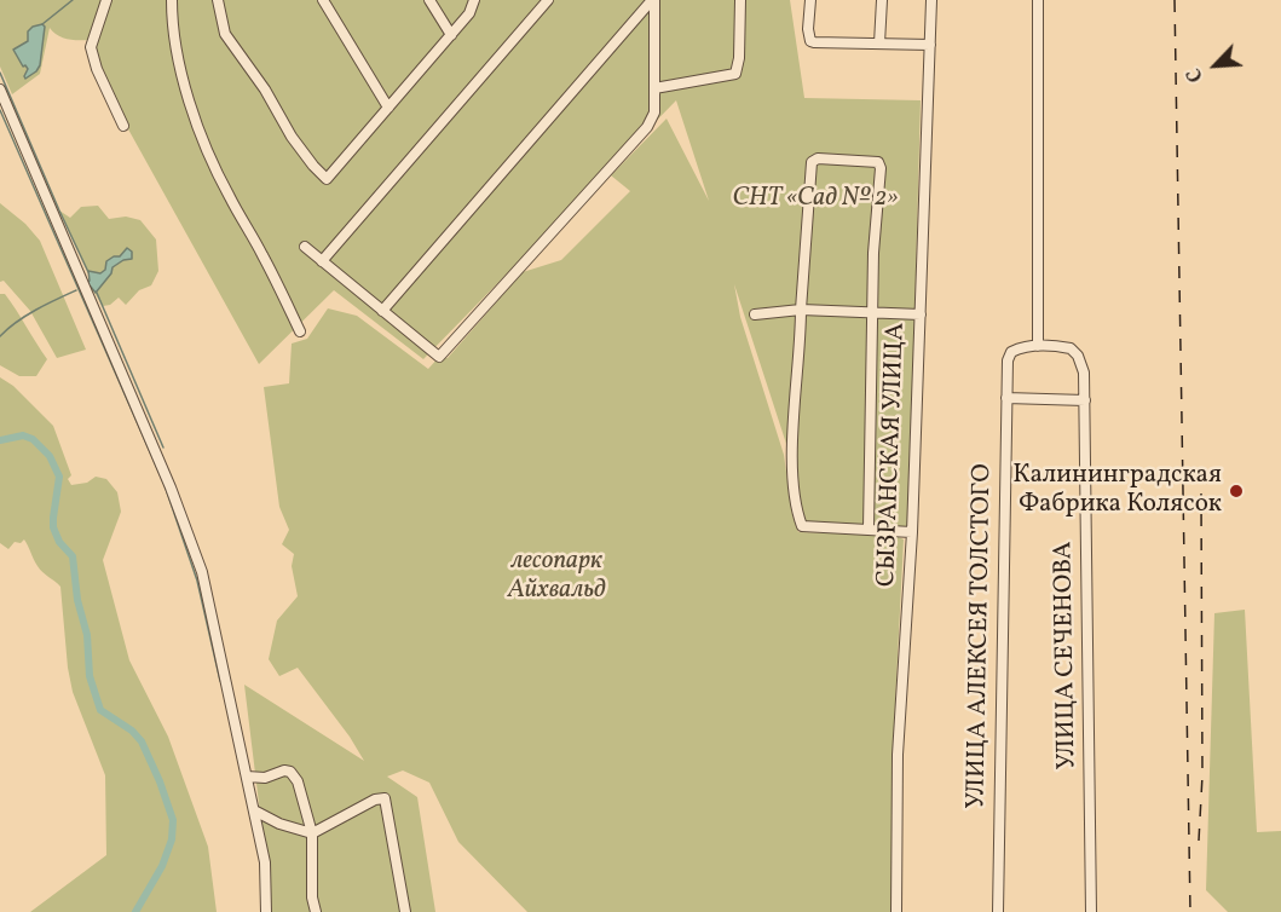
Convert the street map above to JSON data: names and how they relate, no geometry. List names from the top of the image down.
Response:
{
  "streets": {
    "street": ["СЫЗРАНСКАЯ УЛИЦА", "УЛИЦА АЛЕКСЕЯ ТОЛСТОГО", "УЛИЦА СЕЧЕНОВА"]
  },
  "crossings": [
    ["УЛИЦА АЛЕКСЕЯ ТОЛСТОГО", "УЛИЦА СЕЧЕНОВА"]
  ],
  "parks": ["СНТ «Сад № 2»", "лесопарк Айхвальд"],
  "places": ["Калининградская Фабрика Колясок"],
  "north": "bottom left"
}
